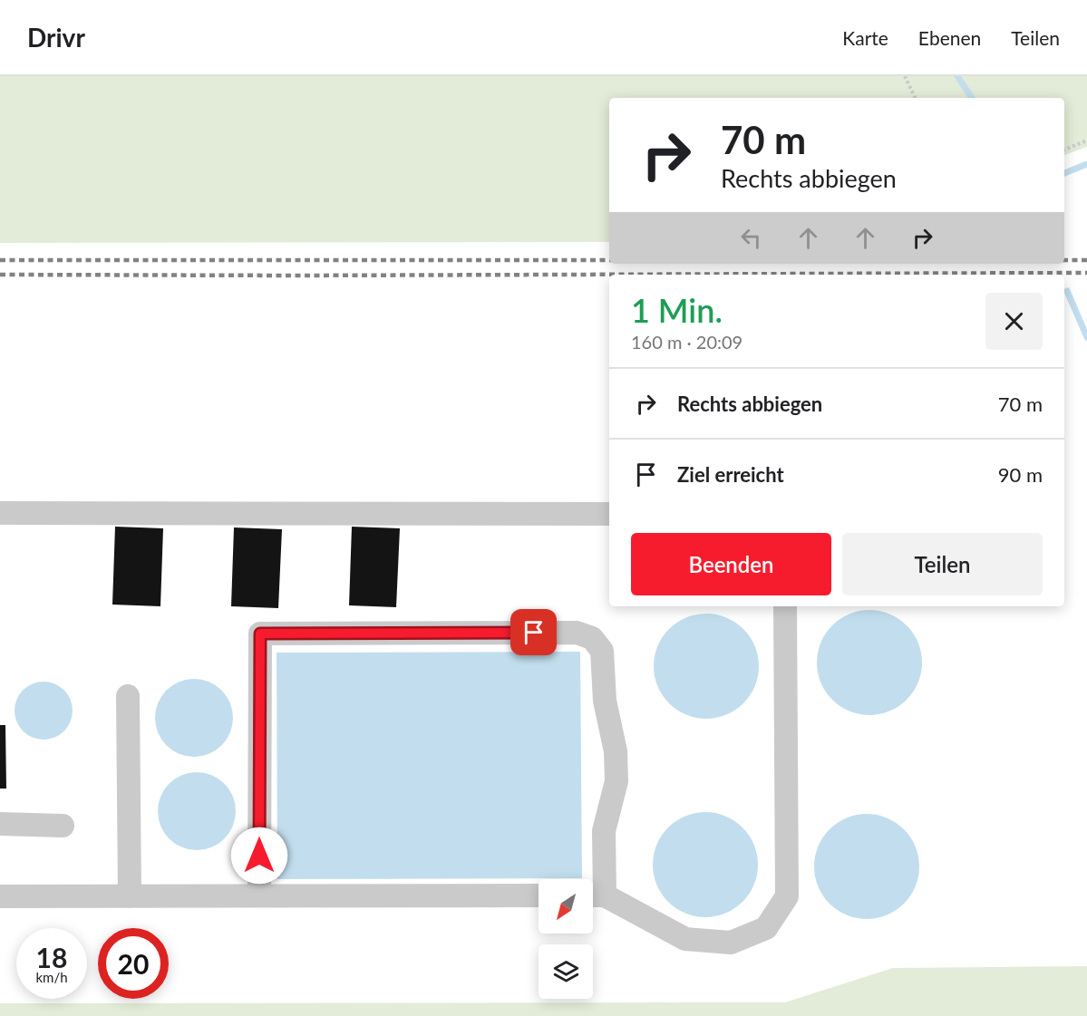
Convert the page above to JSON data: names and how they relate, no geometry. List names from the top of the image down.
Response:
{
  "north": "bottom left",
  "page": {
    "header": "Drivr",
    "nav": ["Karte", "Ebenen", "Teilen"],
    "turn": ["70 m", "Rechts abbiegen"],
    "heading": ["1 Min.", "160 m · 20:09"],
    "list": [
      {
        "name": "Rechts abbiegen",
        "value": "70 m"
      },
      {
        "name": "Ziel erreicht",
        "value": "90 m"
      }
    ],
    "buttons": ["Beenden", "Teilen"],
    "speed": "18 km/h",
    "limit": "20"
  }
}
